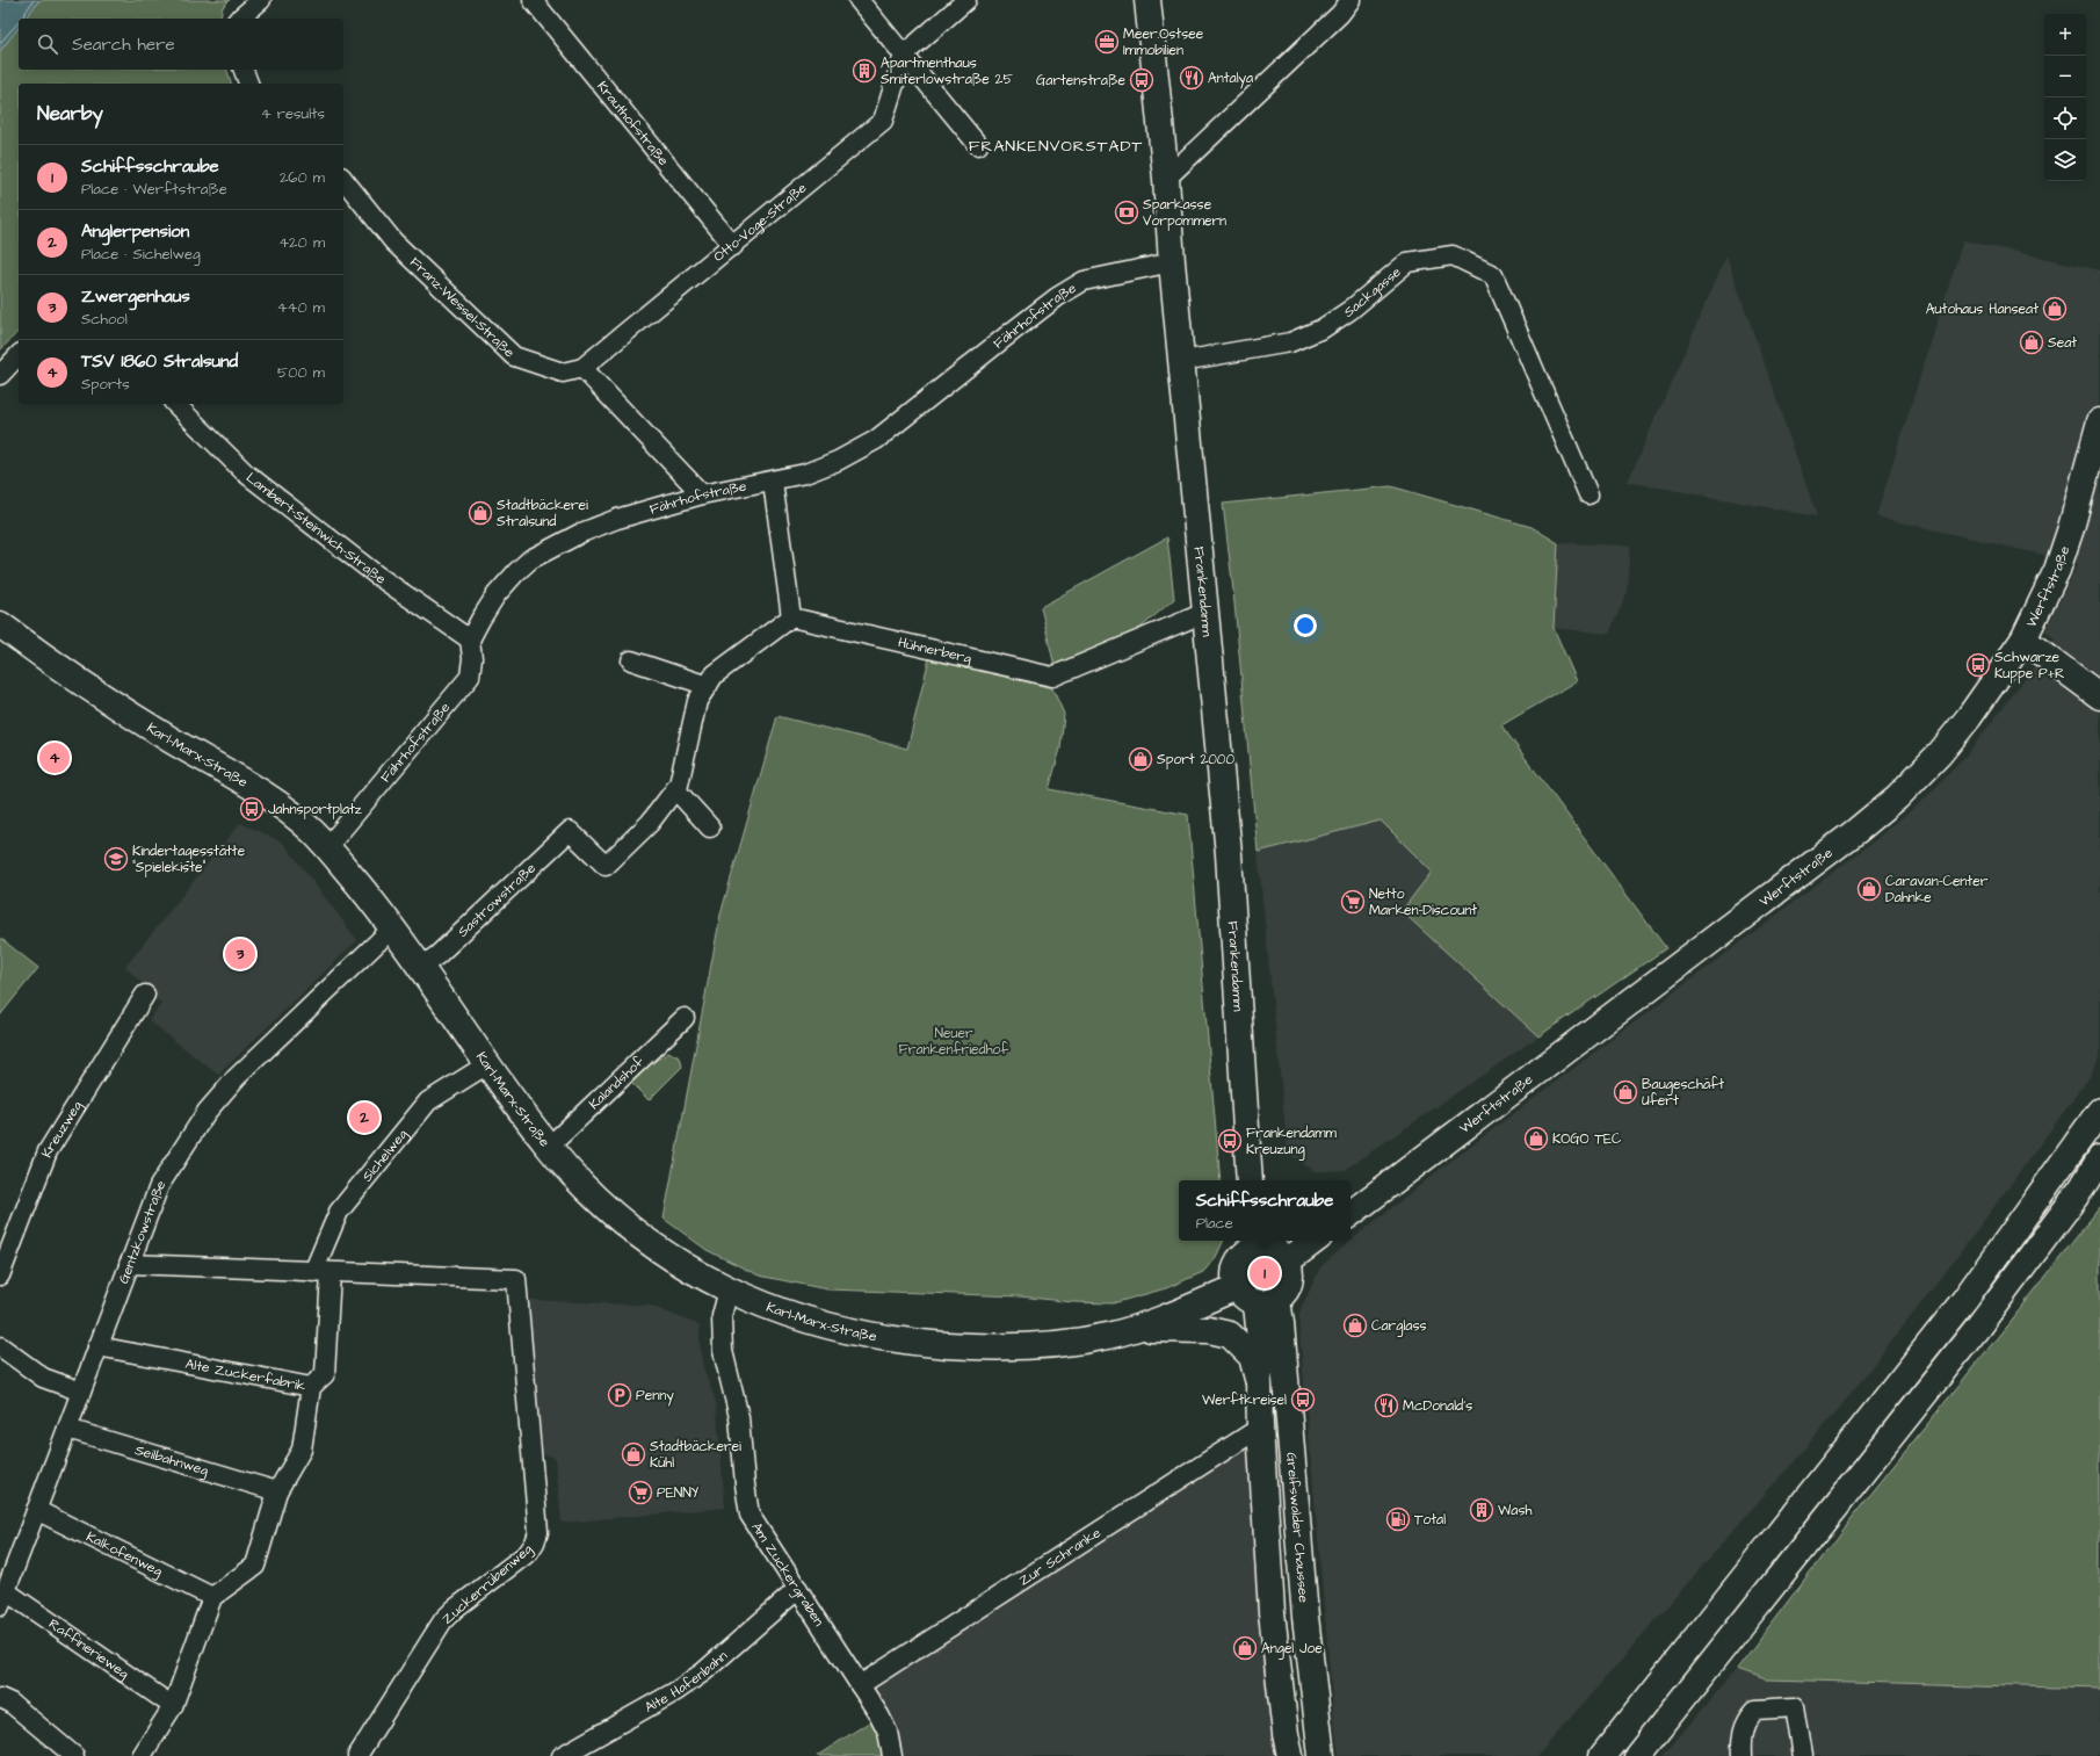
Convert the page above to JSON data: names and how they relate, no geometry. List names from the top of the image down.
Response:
{
  "streets": {
    "main road": [
      "Werftstraße",
      "Frankendamm",
      "Karl-Marx-Straße",
      "Greifswalder Chaussee"
    ],
    "street": [
      "Krauthofstraße",
      "Otto-Voge-Straße",
      "Sackgasse",
      "Franz-Wessel-Straße",
      "Fährhofstraße",
      "Lambert-Steinwich-Straße",
      "Hühnerberg",
      "Sastrowstraße",
      "Kalandshof",
      "Kreuzweg",
      "Sichelweg",
      "Gentzkowstraße",
      "Alte Zuckerfabrik",
      "Seilbahnweg",
      "Kalkofenweg",
      "Zur Schranke",
      "Am Zuckergraben",
      "Zuckerrübenweg",
      "Raffinerieweg",
      "Alte Hafenbahn"
    ]
  },
  "crossings": [
    ["Krauthofstraße", "Otto-Voge-Straße"],
    ["Otto-Voge-Straße", "Franz-Wessel-Straße"],
    ["Sackgasse", "Frankendamm"],
    ["Fährhofstraße", "Lambert-Steinwich-Straße"],
    ["Fährhofstraße", "Frankendamm"],
    ["Fährhofstraße", "Karl-Marx-Straße"],
    ["Frankendamm", "Hühnerberg"],
    ["Karl-Marx-Straße", "Sastrowstraße"],
    ["Karl-Marx-Straße", "Kalandshof"],
    ["Karl-Marx-Straße", "Sichelweg"],
    ["Karl-Marx-Straße", "Gentzkowstraße"],
    ["Karl-Marx-Straße", "Greifswalder Chaussee"],
    ["Karl-Marx-Straße", "Am Zuckergraben"],
    ["Sichelweg", "Alte Zuckerfabrik"],
    ["Sichelweg", "Zuckerrübenweg"],
    ["Gentzkowstraße", "Alte Zuckerfabrik"],
    ["Gentzkowstraße", "Seilbahnweg"],
    ["Gentzkowstraße", "Kalkofenweg"],
    ["Gentzkowstraße", "Raffinerieweg"],
    ["Alte Zuckerfabrik", "Seilbahnweg"],
    ["Alte Zuckerfabrik", "Kalkofenweg"],
    ["Zur Schranke", "Am Zuckergraben"],
    ["Am Zuckergraben", "Alte Hafenbahn"]
  ],
  "districts": ["FRANKENVORSTADT"],
  "parks": ["Neuer Frankenfriedhof"],
  "places": {
    "office": ["Meer.Ostsee Immobilien"],
    "building": ["Apartmenthaus Smiterlowstraße 25", "Wash"],
    "restaurant": ["Antalya", "McDonald's"],
    "bus stop": [
      "Gartenstraße",
      "Schwarze Kuppe P+R",
      "Jahnsportplatz",
      "Frankendamm Kreuzung",
      "Werftkreisel"
    ],
    "bank": ["Sparkasse Vorpommern"],
    "shop": [
      "Autohaus Hanseat",
      "Seat",
      "Stadtbäckerei Stralsund",
      "Sport 2000",
      "Caravan-Center Dahnke",
      "Baugeschäft Ufert",
      "KOGO TEC",
      "Carglass",
      "Stadtbäckerei Kühl",
      "Angel Joe"
    ],
    "school or university": ["Kindertagesstätte \"Spielekiste\""],
    "supermarket": ["Netto Marken-Discount", "PENNY"],
    "parking": ["Penny"],
    "fuel station": ["Total"]
  },
  "page": {
    "map_buttons": ["+", "−"],
    "search": "Search here",
    "heading": ["Nearby", "4 results"],
    "list": [
      {
        "mark": "1",
        "name": "Schiffsschraube",
        "note": "Place · Werftstraße",
        "value": "260 m"
      },
      {
        "mark": "2",
        "name": "Anglerpension",
        "note": "Place · Sichelweg",
        "value": "420 m"
      },
      {
        "mark": "3",
        "name": "Zwergenhaus",
        "note": "School",
        "value": "440 m"
      },
      {
        "mark": "4",
        "name": "TSV 1860 Stralsund",
        "note": "Sports",
        "value": "500 m"
      }
    ],
    "pins": [
      "4",
      "3",
      "2",
      "1"
    ],
    "popup": ["Schiffsschraube", "Place"]
  }
}
